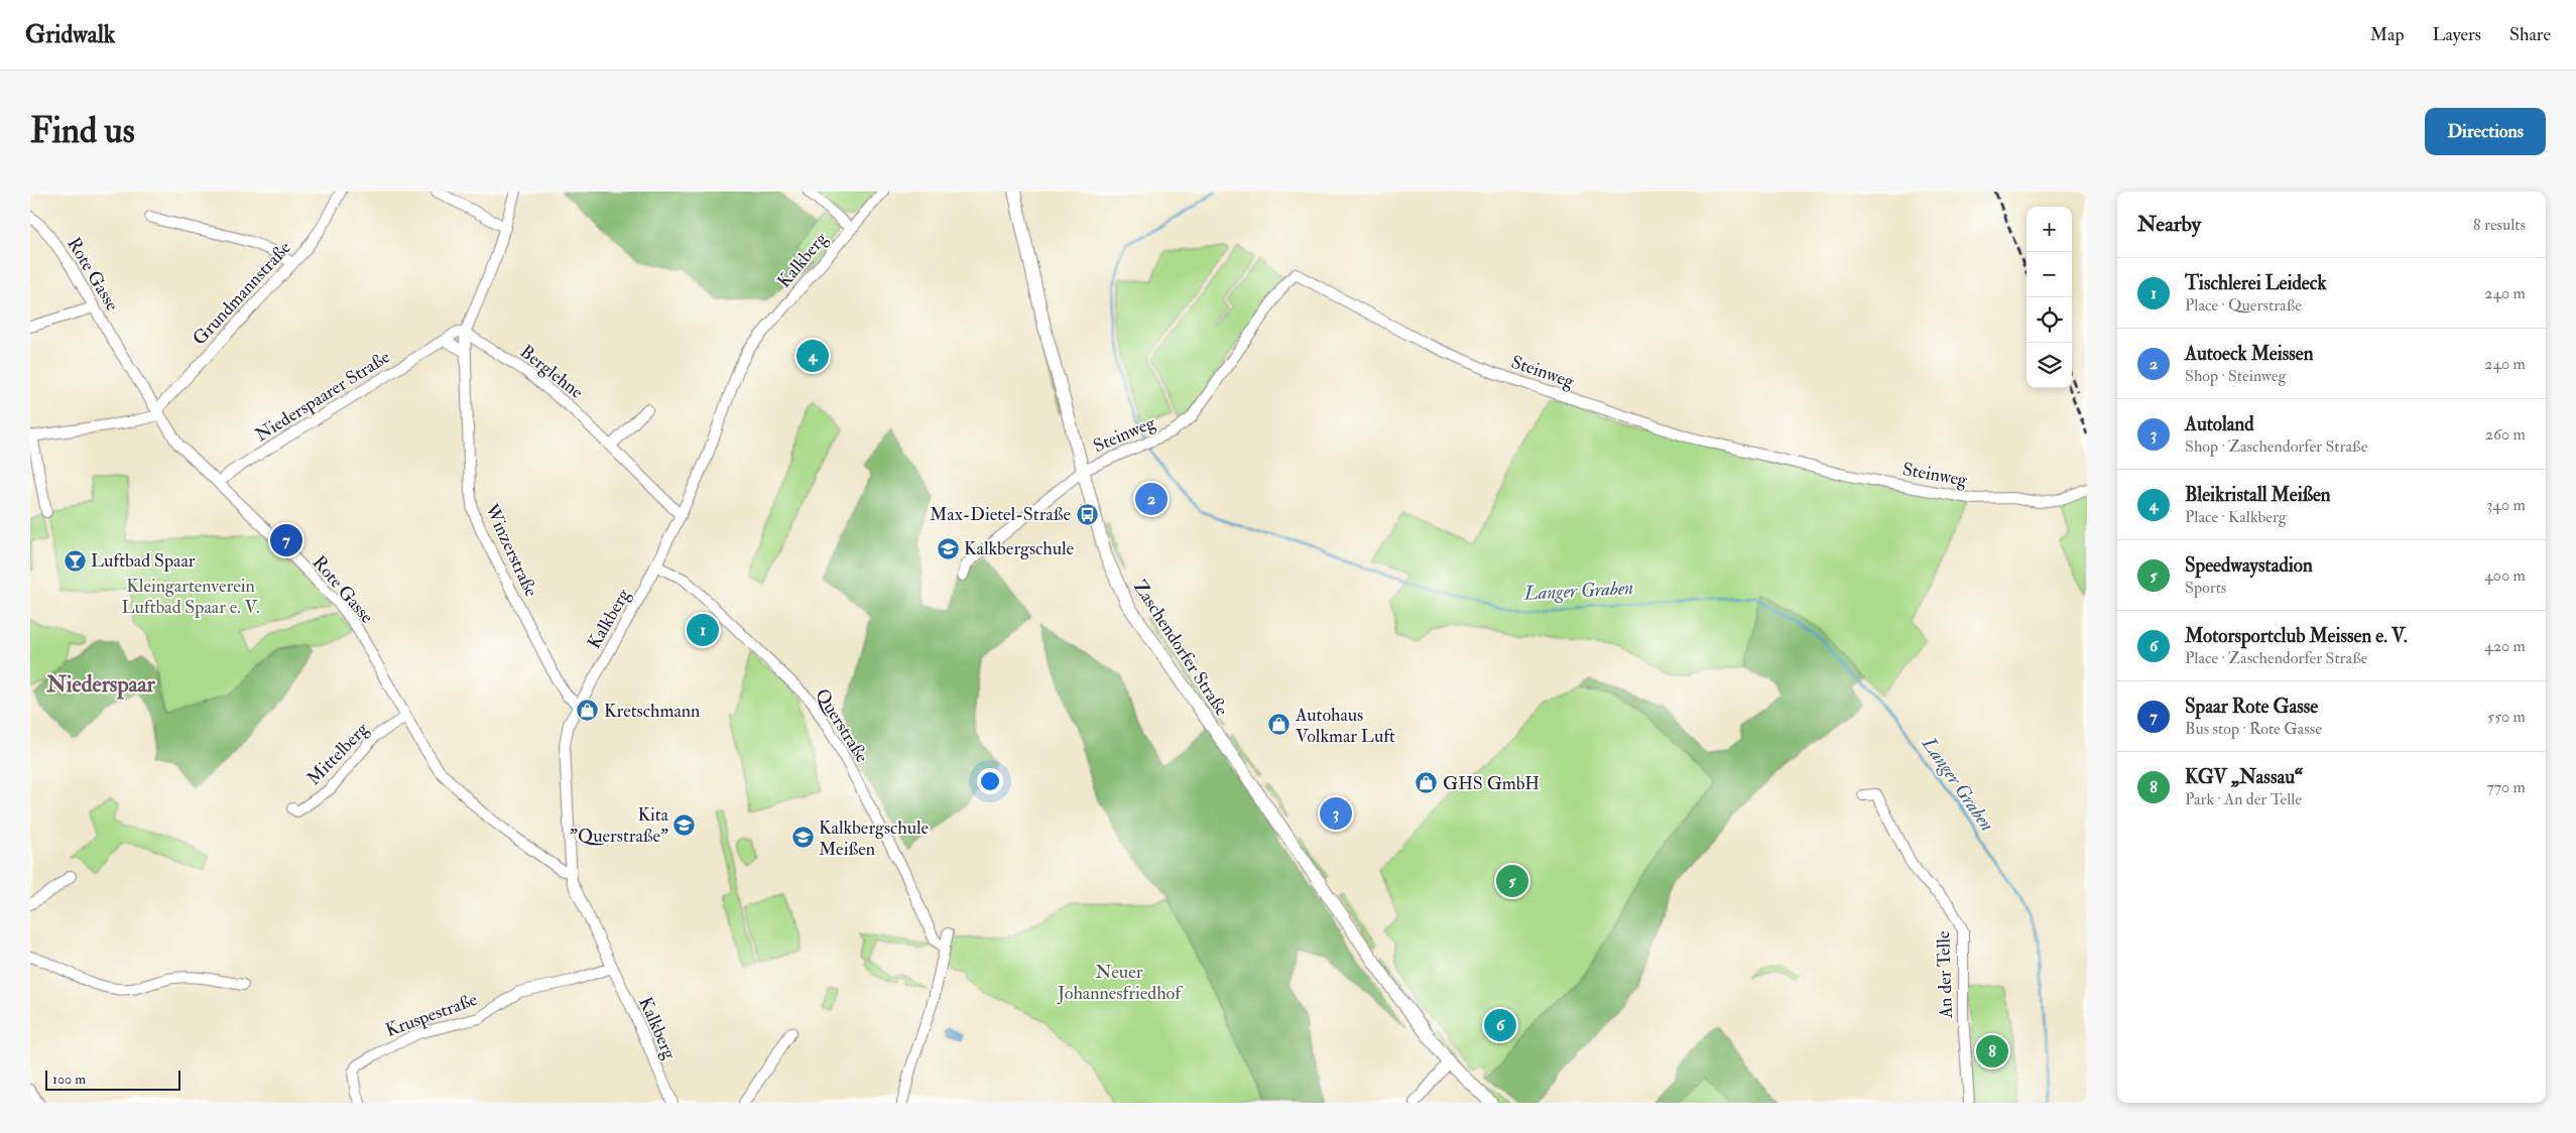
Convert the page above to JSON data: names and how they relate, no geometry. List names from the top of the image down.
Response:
{
  "streets": {
    "street": [
      "Kalkberg",
      "Rote Gasse",
      "Grundmannstraße",
      "Berglehne",
      "Steinweg",
      "Niederspaarer Straße",
      "Winzerstraße",
      "Zaschendorfer Straße",
      "Querstraße",
      "Mittelberg",
      "An der Telle",
      "Kruspestraße"
    ]
  },
  "crossings": [
    ["Kalkberg", "Rote Gasse"],
    ["Kalkberg", "Berglehne"],
    ["Kalkberg", "Winzerstraße"],
    ["Kalkberg", "Querstraße"],
    ["Kalkberg", "Kruspestraße"],
    ["Rote Gasse", "Grundmannstraße"],
    ["Rote Gasse", "Niederspaarer Straße"],
    ["Rote Gasse", "Mittelberg"],
    ["Berglehne", "Niederspaarer Straße"],
    ["Berglehne", "Winzerstraße"],
    ["Steinweg", "Zaschendorfer Straße"],
    ["Niederspaarer Straße", "Winzerstraße"]
  ],
  "districts": ["Niederspaar"],
  "water": ["Langer Graben"],
  "parks": ["Kleingartenverein Luftbad Spaar e. V.", "Neuer Johannesfriedhof"],
  "places": {
    "bus stop": ["Max-Dietel-Straße"],
    "school or university": ["Kalkbergschule", "Kita \"Querstraße\"", "Kalkbergschule Meißen"],
    "bar": ["Luftbad Spaar"],
    "shop": ["Kretschmann", "Autohaus Volkmar Luft", "GHS GmbH"]
  },
  "scale_bar": "100 m",
  "page": {
    "header": "Gridwalk",
    "nav": ["Map", "Layers", "Share"],
    "buttons": "Directions",
    "title": "Find us",
    "heading": ["Nearby", "8 results"],
    "map_buttons": ["+", "−"],
    "list": [
      {
        "mark": "1",
        "name": "Tischlerei Leideck",
        "note": "Place · Querstraße",
        "value": "240 m"
      },
      {
        "mark": "2",
        "name": "Autoeck Meissen",
        "note": "Shop · Steinweg",
        "value": "240 m"
      },
      {
        "mark": "3",
        "name": "Autoland",
        "note": "Shop · Zaschendorfer Straße",
        "value": "260 m"
      },
      {
        "mark": "4",
        "name": "Bleikristall Meißen",
        "note": "Place · Kalkberg",
        "value": "340 m"
      },
      {
        "mark": "5",
        "name": "Speedwaystadion",
        "note": "Sports",
        "value": "400 m"
      },
      {
        "mark": "6",
        "name": "Motorsportclub Meissen e. V.",
        "note": "Place · Zaschendorfer Straße",
        "value": "420 m"
      },
      {
        "mark": "7",
        "name": "Spaar Rote Gasse",
        "note": "Bus stop · Rote Gasse",
        "value": "550 m"
      },
      {
        "mark": "8",
        "name": "KGV „Nassau“",
        "note": "Park · An der Telle",
        "value": "770 m"
      }
    ],
    "pins": [
      "4",
      "2",
      "7",
      "1",
      "3",
      "5",
      "6",
      "8"
    ],
    "scale": "100 m"
  }
}
